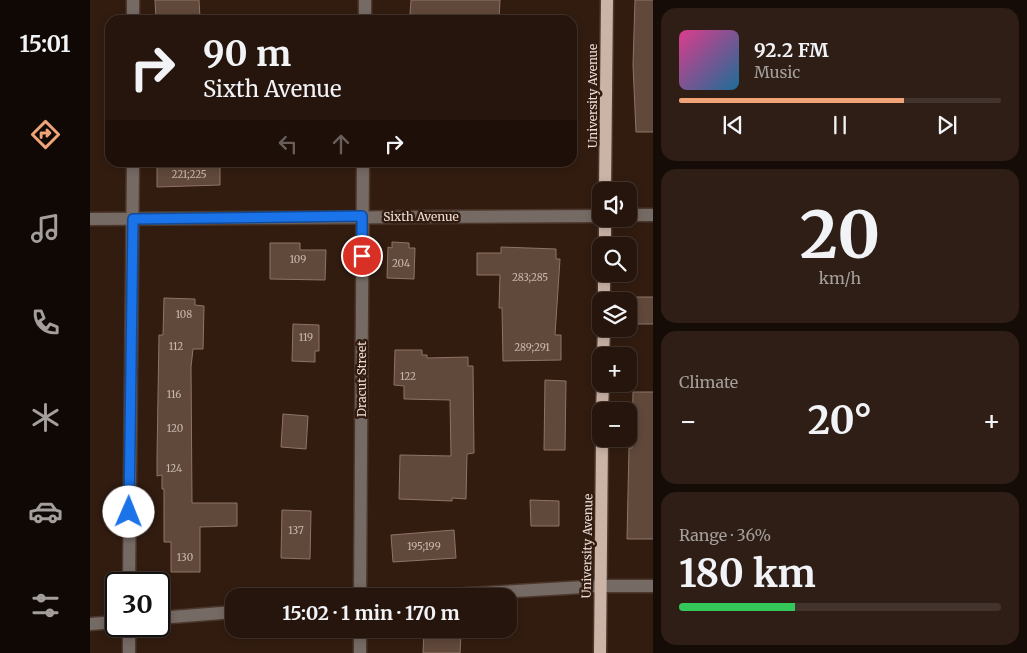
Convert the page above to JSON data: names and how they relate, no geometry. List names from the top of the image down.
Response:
{
  "streets": {
    "main road": ["University Avenue"],
    "street": ["Sixth Avenue", "Dracut Street"]
  },
  "crossings": [
    ["Sixth Avenue", "Dracut Street"]
  ],
  "house_numbers": [
    "221;225",
    "109",
    "204",
    "283;285",
    "108",
    "119",
    "112",
    "289;291",
    "122",
    "116",
    "120",
    "124",
    "137",
    "195;199",
    "130"
  ],
  "page": {
    "tabs": "15:01",
    "turn": ["90 m", "Sixth Avenue"],
    "song": ["92.2 FM", "Music"],
    "tile": [
      ["20", "km/h"],
      "Climate",
      ["Range · 36%", "180 km"]
    ],
    "map_buttons": ["+", "−"],
    "heat": ["−", "20°", "+"],
    "limit": "30",
    "trip": "15:02 · 1 min · 170 m"
  }
}
